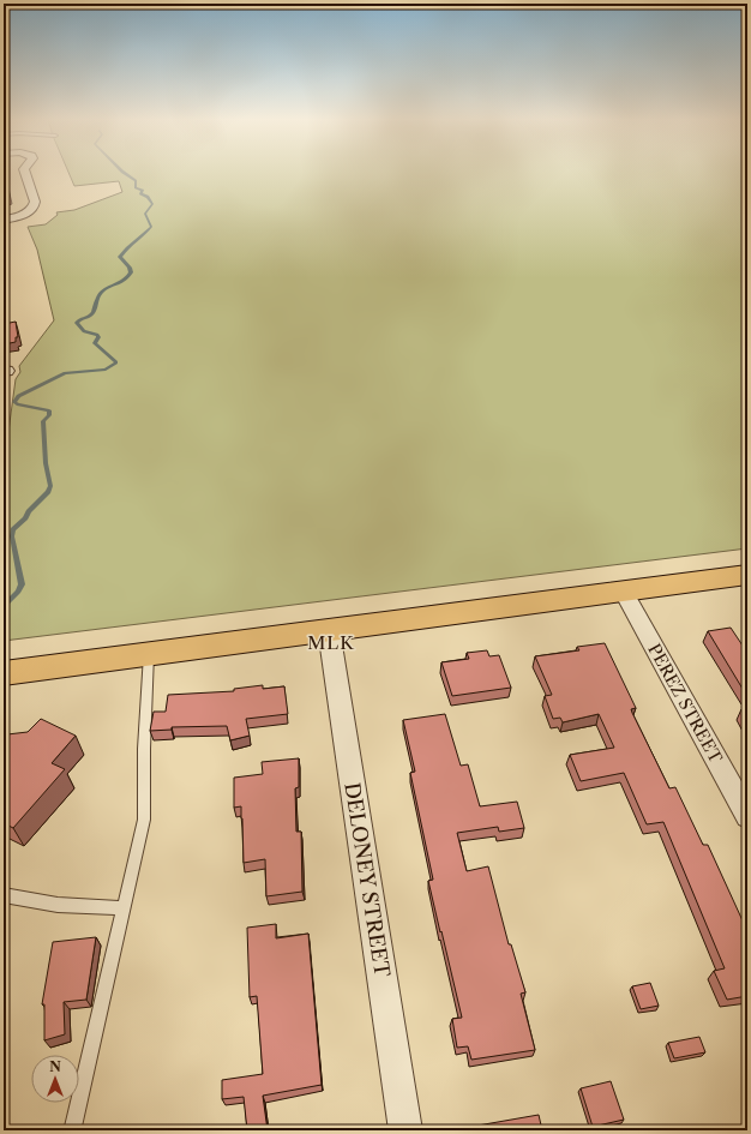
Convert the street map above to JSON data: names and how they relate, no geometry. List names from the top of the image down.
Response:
{
  "streets": {
    "street": ["PEREZ STREET", "DELONEY STREET"]
  },
  "districts": ["MLK"],
  "north": "top"
}
